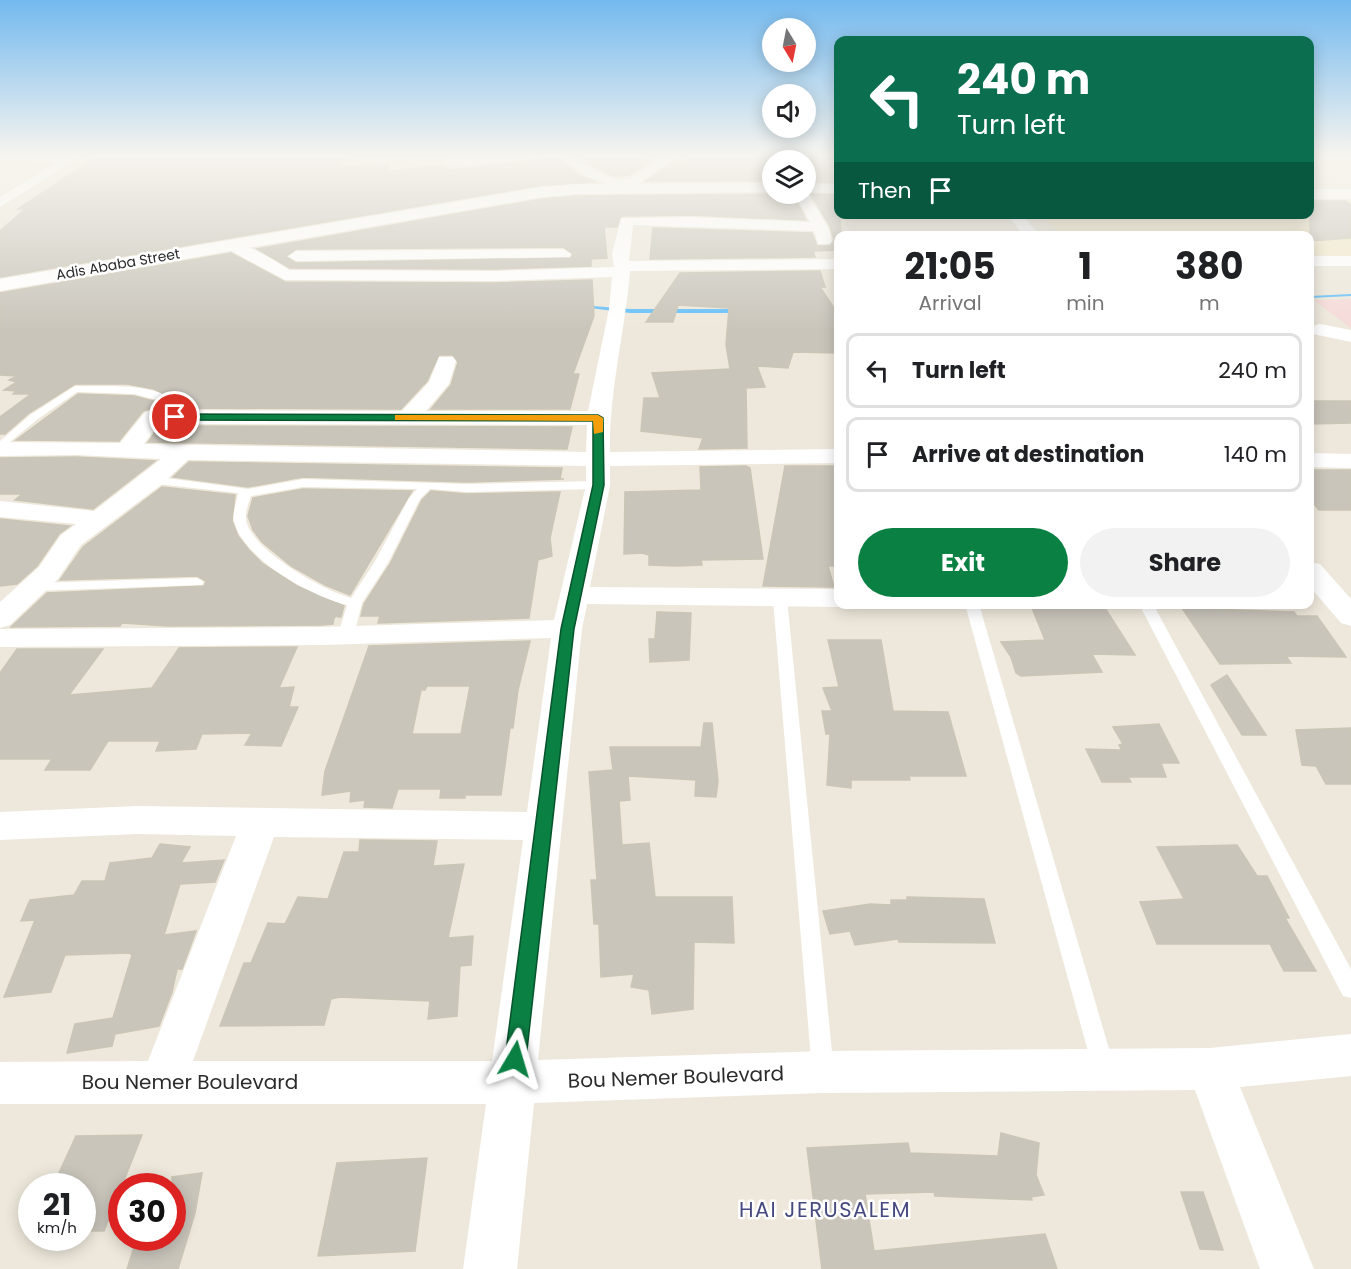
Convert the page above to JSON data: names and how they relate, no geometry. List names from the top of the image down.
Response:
{
  "streets": {
    "street": ["Adis Ababa Street", "Bou Nemer Boulevard"]
  },
  "districts": ["HAI JERUSALEM"],
  "north": "bottom",
  "page": {
    "turn": ["240 m", "Turn left"],
    "then": "Then",
    "eta": [
      "21:05",
      "Arrival",
      "1",
      "min",
      "380",
      "m"
    ],
    "list": [
      {
        "name": "Turn left",
        "value": "240 m"
      },
      {
        "name": "Arrive at destination",
        "value": "140 m"
      }
    ],
    "buttons": ["Exit", "Share"],
    "speed": "21 km/h",
    "limit": "30"
  }
}
